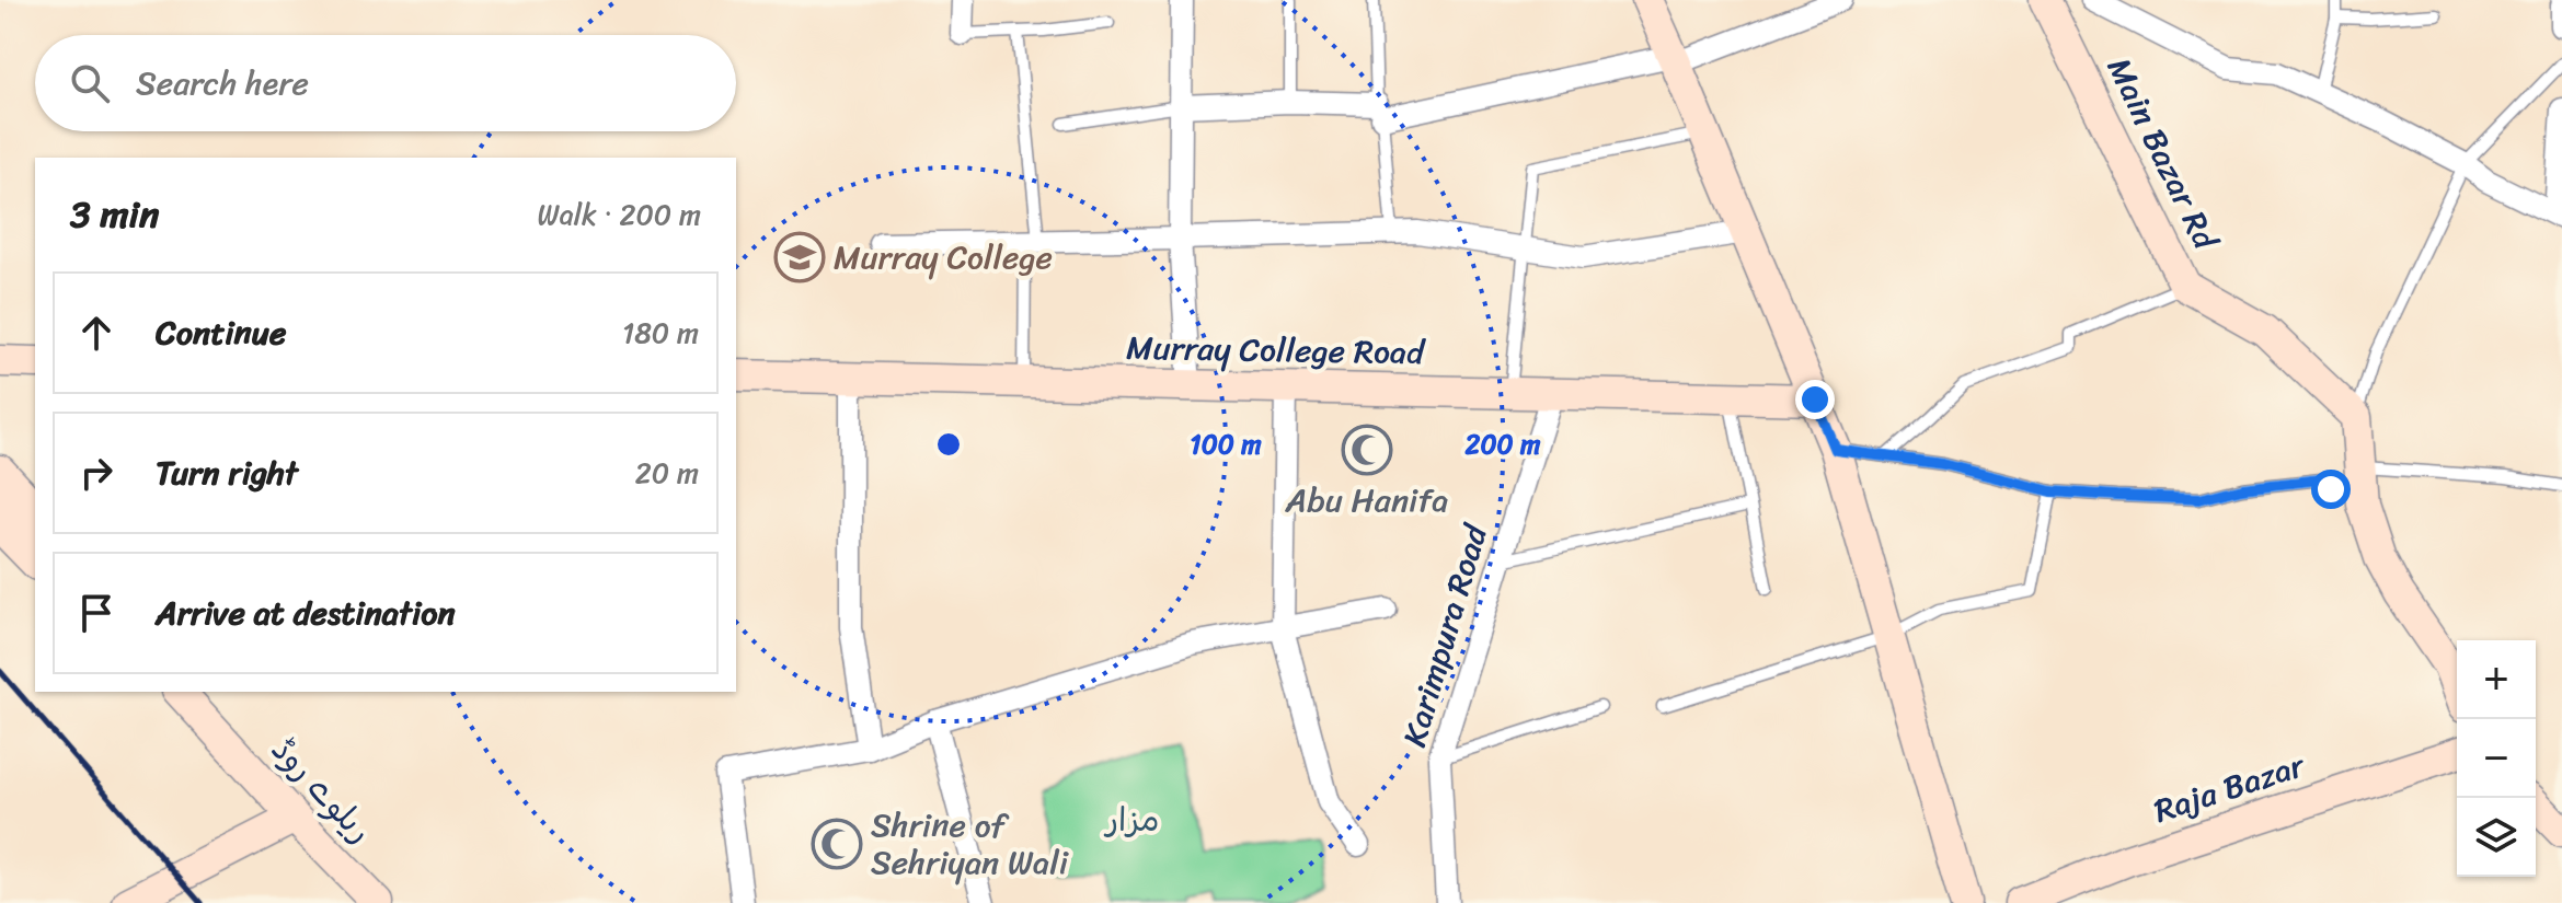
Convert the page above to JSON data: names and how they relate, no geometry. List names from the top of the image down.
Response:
{
  "streets": {
    "street": [
      "Main Bazar Rd",
      "Murray College Road",
      "Karimpura Road",
      "Raja Bazar",
      "ریلوے روڈ"
    ]
  },
  "crossings": [
    ["Murray College Road", "Karimpura Road"]
  ],
  "parks": ["مزار"],
  "places": {
    "school or university": ["Murray College"],
    "mosque": ["Abu Hanifa", "Shrine of Sehriyan Wali"]
  },
  "page": {
    "search": "Search here",
    "heading": ["3 min", "Walk · 200 m"],
    "list": [
      ["Continue", "180 m"],
      ["Turn right", "20 m"],
      "Arrive at destination"
    ],
    "map_buttons": ["+", "−"]
  },
  "rings": ["100 m", "200 m"]
}
